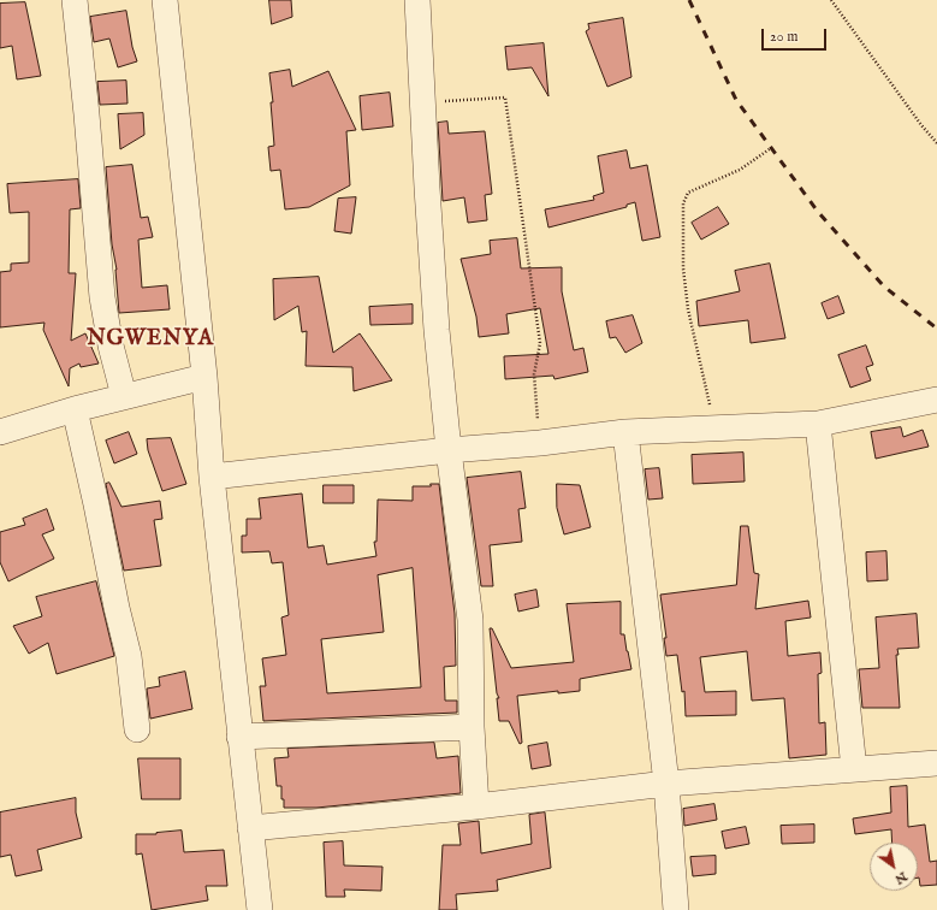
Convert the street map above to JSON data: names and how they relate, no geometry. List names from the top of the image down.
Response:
{
  "districts": ["NGWENYA"],
  "scale_bar": "20 m",
  "north": "bottom right"
}
